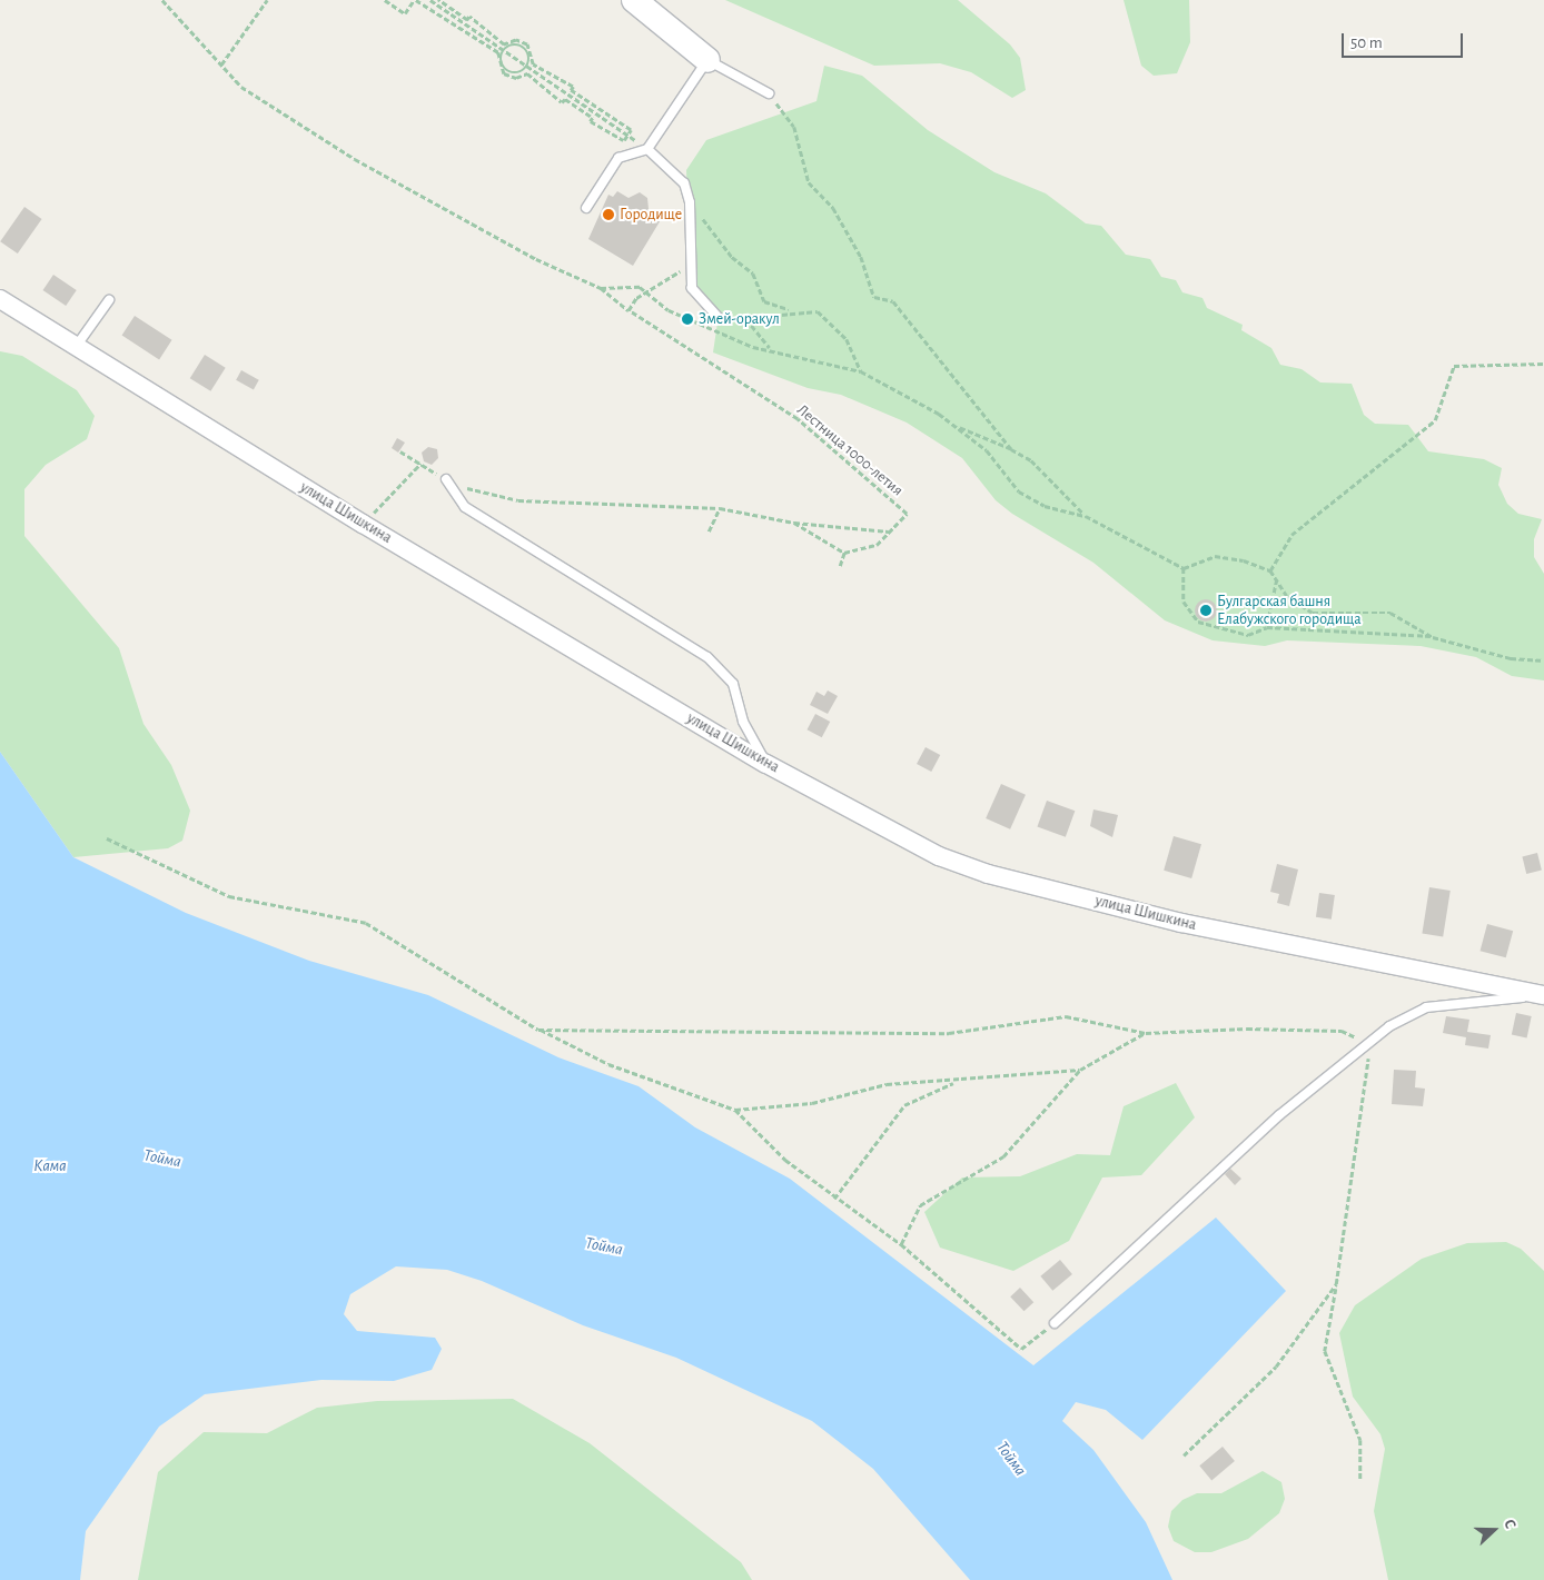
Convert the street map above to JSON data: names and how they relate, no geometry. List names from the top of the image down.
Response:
{
  "streets": {
    "street": ["улица Шишкина"],
    "path": ["Лестница 1000-летия"]
  },
  "water": ["Тойма", "Кама"],
  "places": ["Городище", "Змей-оракул", "Булгарская башня Елабужского городища"],
  "scale_bar": "50 m",
  "north": "right"
}
